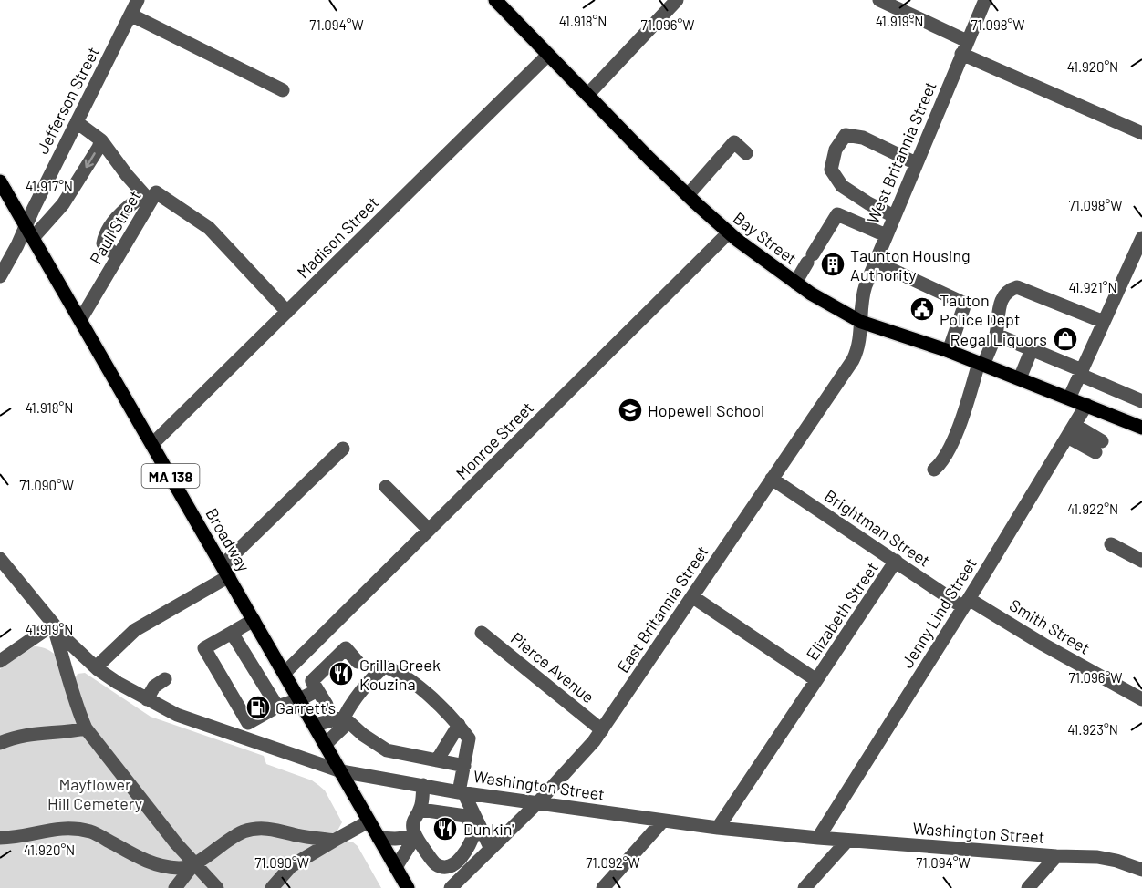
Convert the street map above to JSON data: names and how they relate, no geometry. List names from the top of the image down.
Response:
{
  "streets": {
    "main road": ["Bay Street", "MA 138", "Broadway"],
    "street": [
      "Jefferson Street",
      "West Britannia Street",
      "Paull Street",
      "Madison Street",
      "Monroe Street",
      "Brightman Street",
      "East Britannia Street",
      "Elizabeth Street",
      "Jenny Lind Street",
      "Smith Street",
      "Pierce Avenue",
      "Washington Street"
    ]
  },
  "crossings": [
    ["Jefferson Street", "Broadway"],
    ["West Britannia Street", "Bay Street"],
    ["West Britannia Street", "East Britannia Street"],
    ["Paull Street", "Madison Street"],
    ["Paull Street", "Broadway"],
    ["Madison Street", "Bay Street"],
    ["Madison Street", "Broadway"],
    ["Bay Street", "Monroe Street"],
    ["Bay Street", "East Britannia Street"],
    ["Bay Street", "Jenny Lind Street"],
    ["Monroe Street", "Broadway"],
    ["Brightman Street", "East Britannia Street"],
    ["Brightman Street", "Elizabeth Street"],
    ["Brightman Street", "Jenny Lind Street"],
    ["Brightman Street", "Smith Street"],
    ["Broadway", "Washington Street"],
    ["East Britannia Street", "Pierce Avenue"],
    ["East Britannia Street", "Washington Street"],
    ["Elizabeth Street", "Washington Street"],
    ["Jenny Lind Street", "Smith Street"],
    ["Jenny Lind Street", "Washington Street"]
  ],
  "parks": ["Mayflower Hill Cemetery"],
  "places": {
    "building": ["Taunton Housing Authority"],
    "public building": ["Tauton Police Dept"],
    "shop": ["Regal Liquors"],
    "school or university": ["Hopewell School"],
    "restaurant": ["Grilla Greek Kouzina", "Dunkin'"],
    "fuel station": ["Garrett's"]
  },
  "coordinates": [
    "41.918°N",
    "41.919°N",
    "71.094°W",
    "71.096°W",
    "71.098°W",
    "41.920°N",
    "41.917°N",
    "41.921°N",
    "71.090°W",
    "41.922°N",
    "41.923°N",
    "71.092°W"
  ]
}
